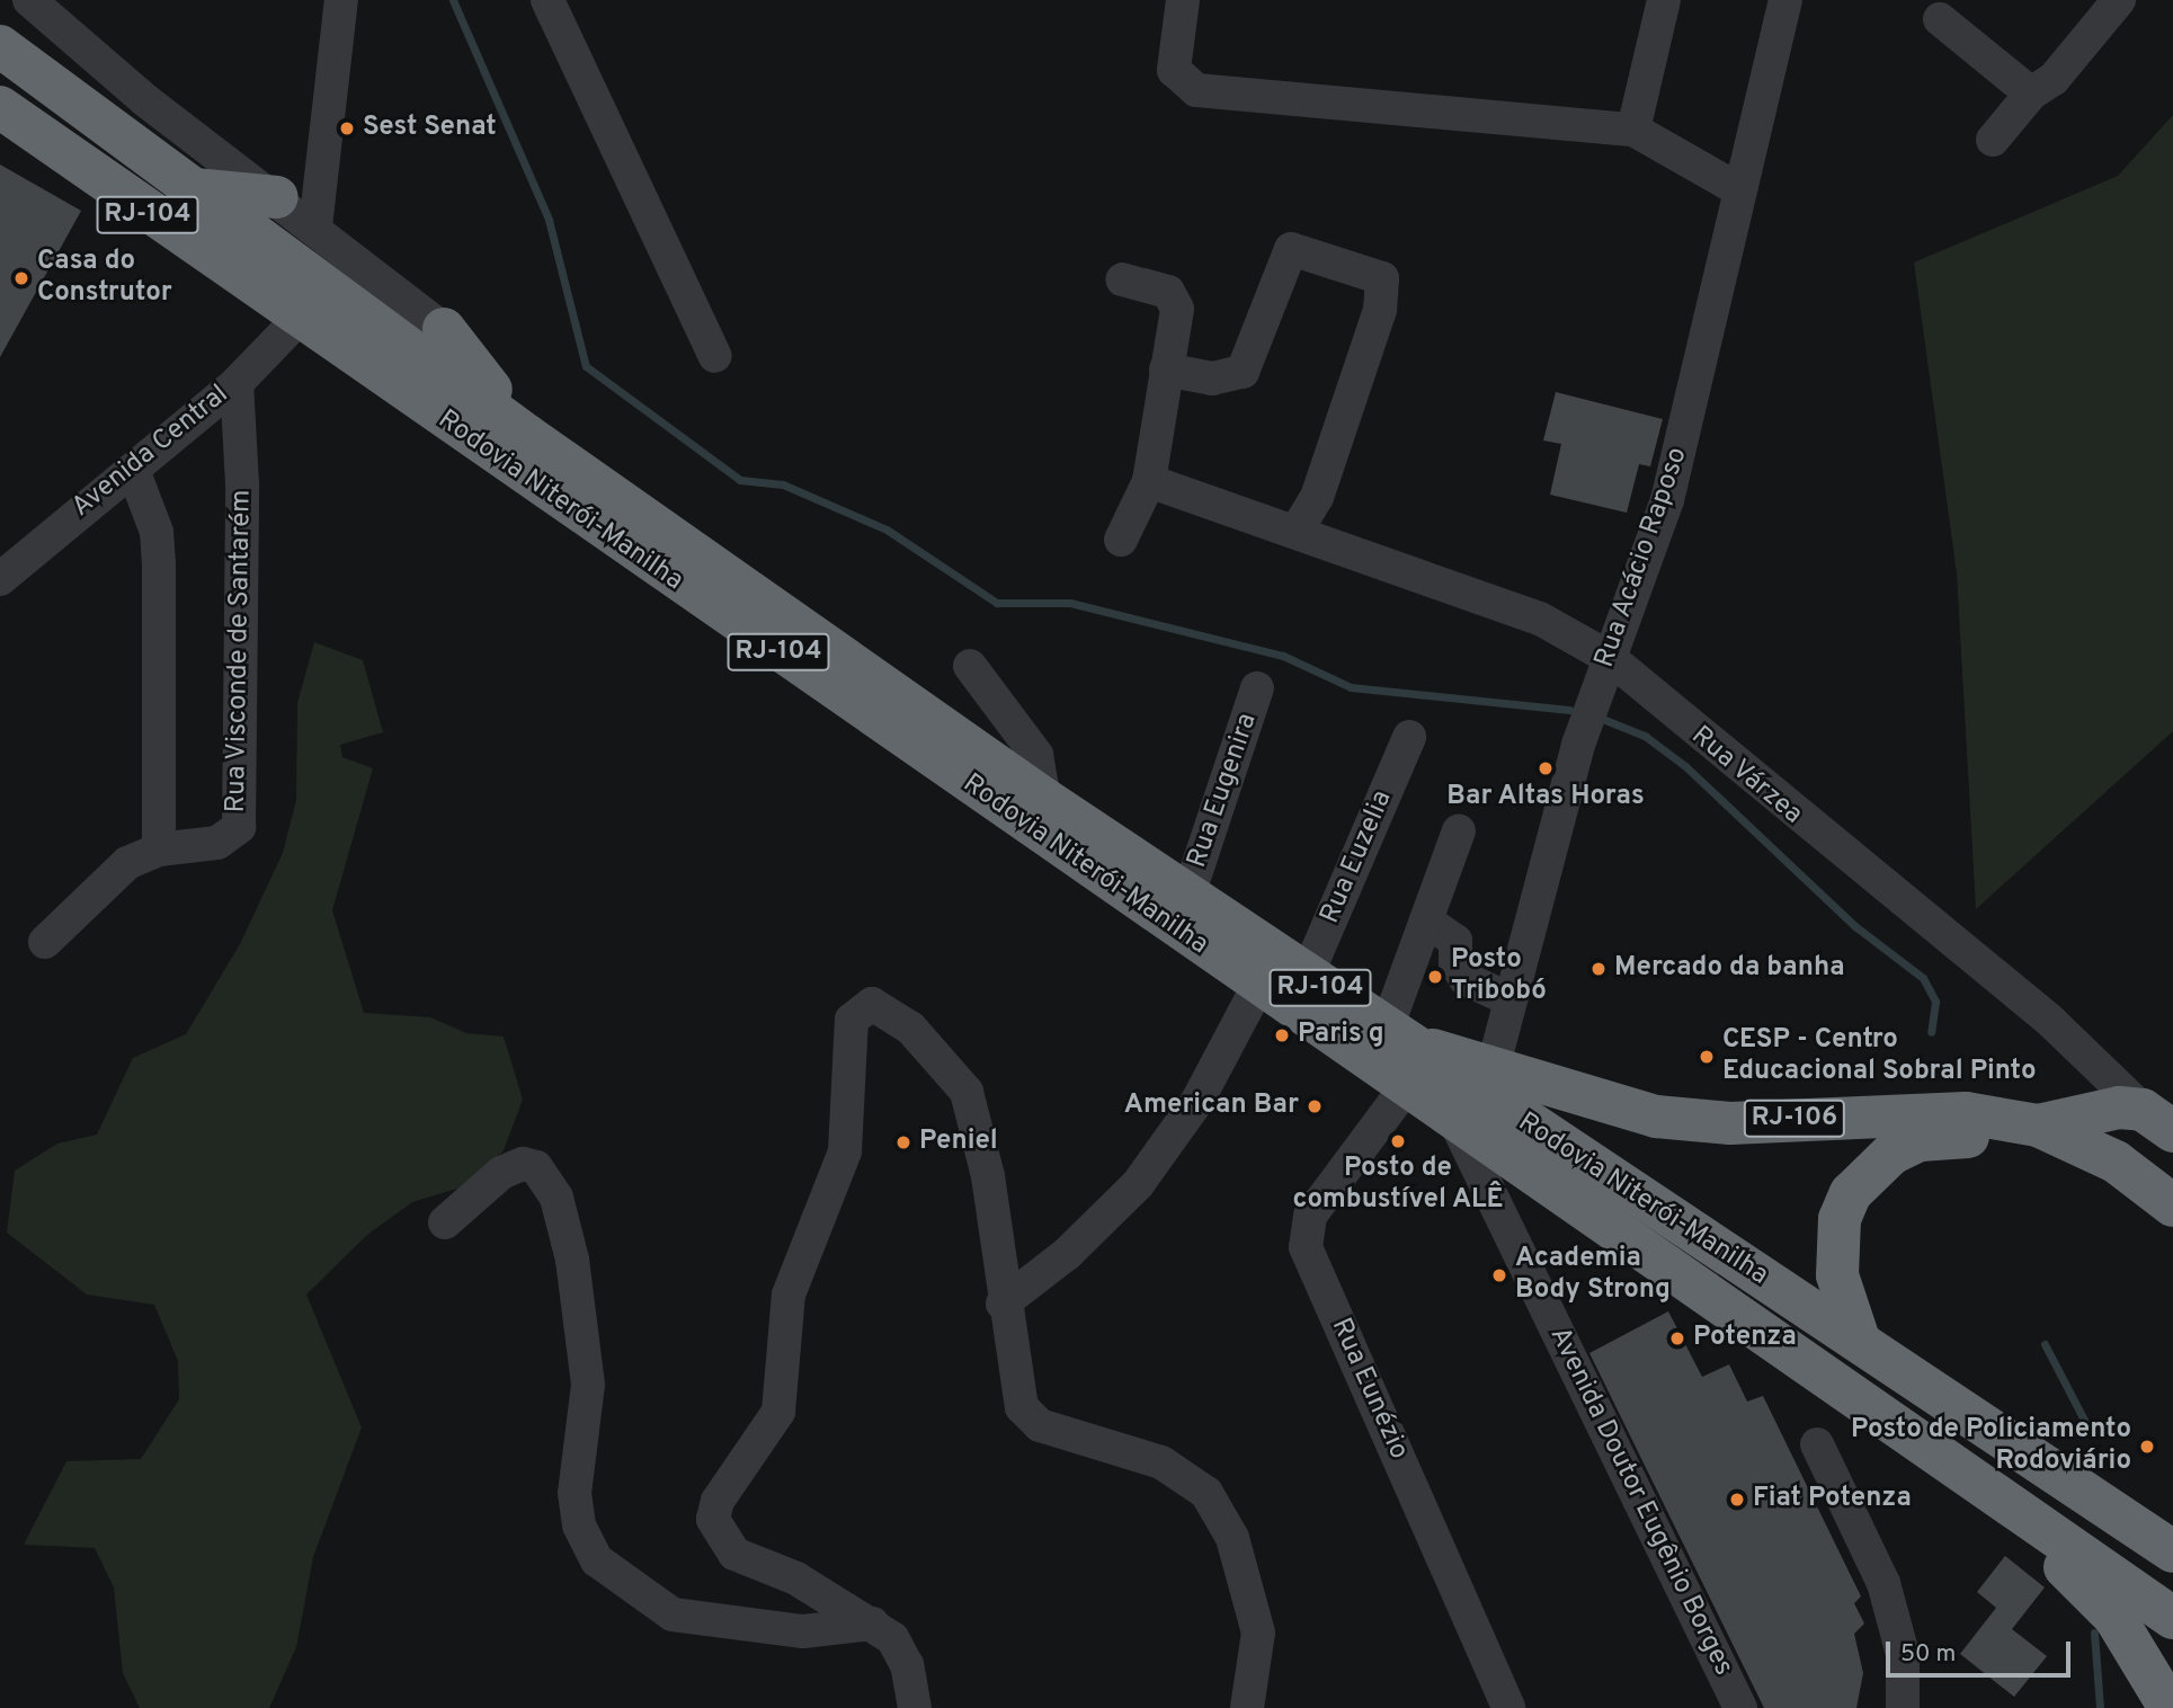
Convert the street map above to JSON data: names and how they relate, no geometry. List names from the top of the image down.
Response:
{
  "streets": {
    "highway": ["RJ-104", "Rodovia Niterói-Manilha", "RJ-106"],
    "street": [
      "Avenida Central",
      "Rua Acácio Raposo",
      "Rua Visconde de Santarém",
      "Rua Várzea",
      "Rua Eugenira",
      "Rua Euzelia",
      "Rua Eunézio",
      "Avenida Doutor Eugênio Borges"
    ]
  },
  "crossings": [
    ["Avenida Central", "Rodovia Niterói-Manilha"],
    ["Avenida Central", "Rua Visconde de Santarém"],
    ["Rodovia Niterói-Manilha", "Rua Eugenira"],
    ["Rodovia Niterói-Manilha", "Rua Euzelia"],
    ["Rodovia Niterói-Manilha", "RJ-106"],
    ["Rodovia Niterói-Manilha", "Rua Eunézio"],
    ["Rodovia Niterói-Manilha", "Avenida Doutor Eugênio Borges"],
    ["Rua Acácio Raposo", "Rua Várzea"],
    ["Rua Acácio Raposo", "RJ-106"]
  ],
  "places": [
    "Sest Senat",
    "Casa do Construtor",
    "Bar Altas Horas",
    "Mercado da banha",
    "Posto Tribobó",
    "Paris g",
    "CESP - Centro Educacional Sobral Pinto",
    "American Bar",
    "Posto de combustível ALÊ",
    "Peniel",
    "Academia Body Strong",
    "Potenza",
    "Posto de Policiamento Rodoviário",
    "Fiat Potenza"
  ],
  "scale_bar": "50 m"
}
